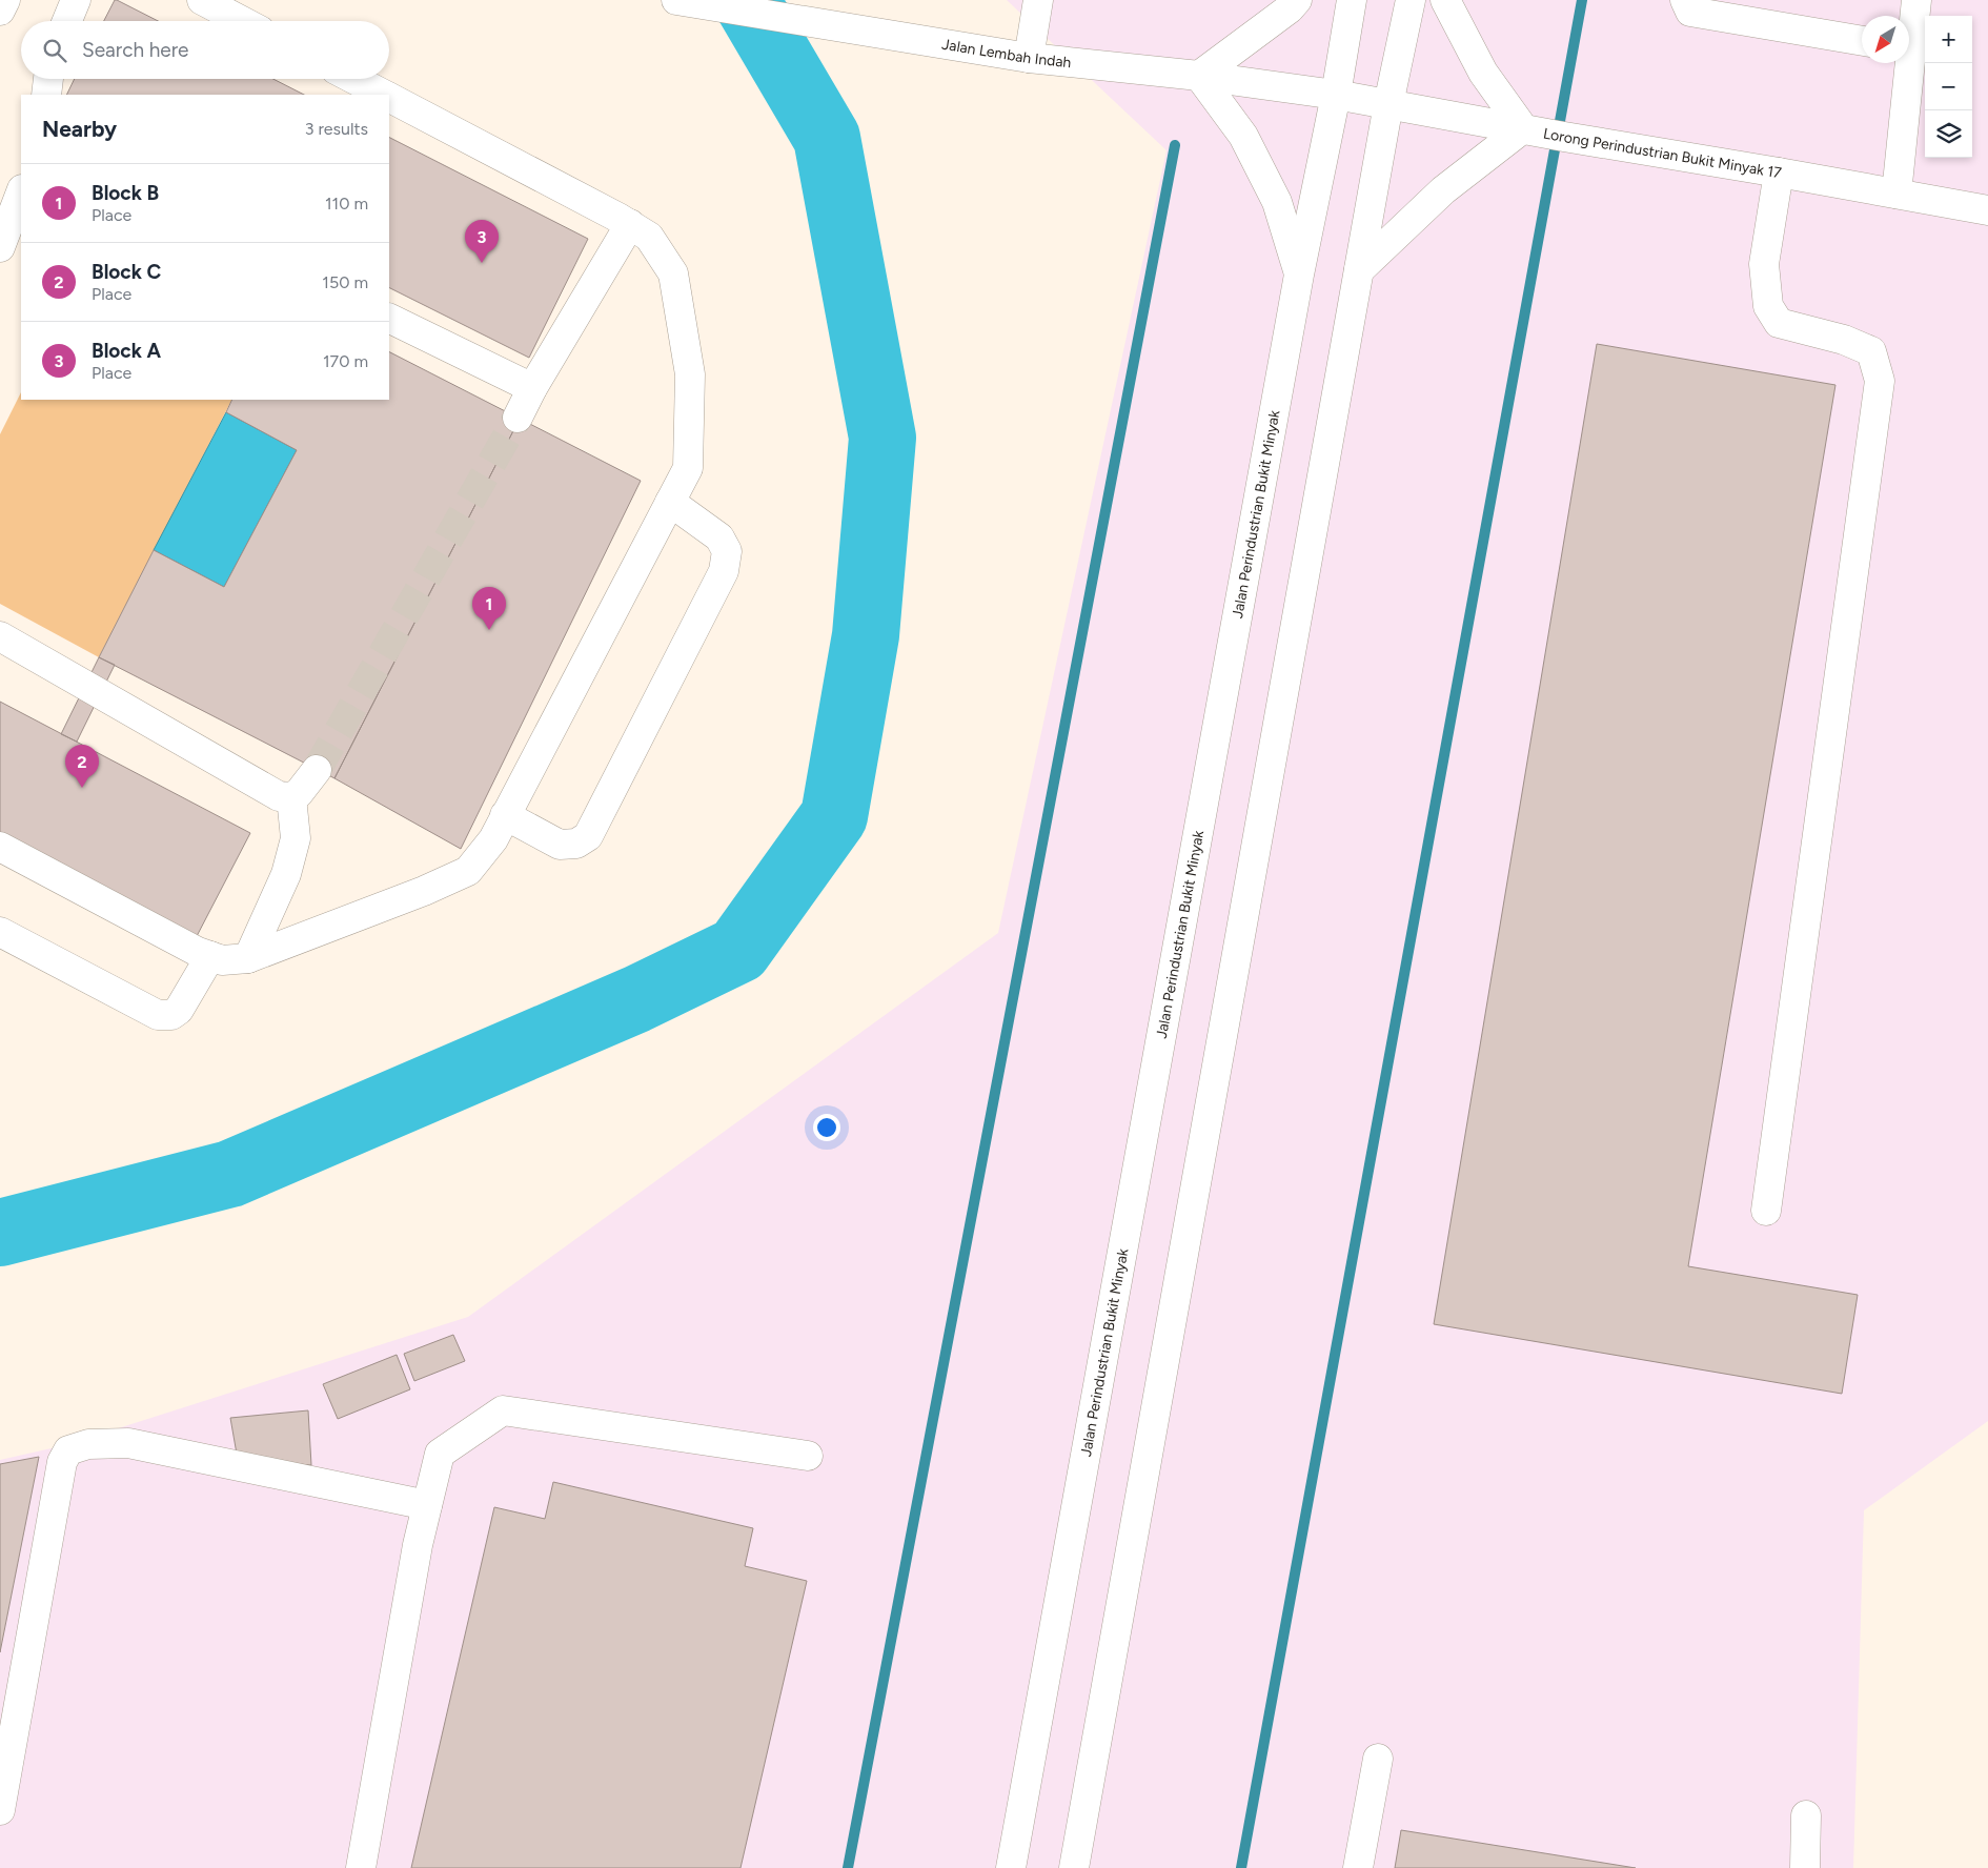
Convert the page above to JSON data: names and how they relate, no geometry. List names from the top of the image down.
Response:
{
  "streets": {
    "main road": ["Jalan Lembah Indah", "Lorong Perindustrian Bukit Minyak 17", "Jalan Perindustrian Bukit Minyak"]
  },
  "crossings": [
    ["Jalan Lembah Indah", "Lorong Perindustrian Bukit Minyak 17"],
    ["Jalan Lembah Indah", "Jalan Perindustrian Bukit Minyak"],
    ["Lorong Perindustrian Bukit Minyak 17", "Jalan Perindustrian Bukit Minyak"]
  ],
  "north": "bottom left",
  "page": {
    "map_buttons": ["+", "−"],
    "search": "Search here",
    "heading": ["Nearby", "3 results"],
    "list": [
      {
        "mark": "1",
        "name": "Block B",
        "note": "Place",
        "value": "110 m"
      },
      {
        "mark": "2",
        "name": "Block C",
        "note": "Place",
        "value": "150 m"
      },
      {
        "mark": "3",
        "name": "Block A",
        "note": "Place",
        "value": "170 m"
      }
    ],
    "pins": ["3", "1", "2"]
  }
}
